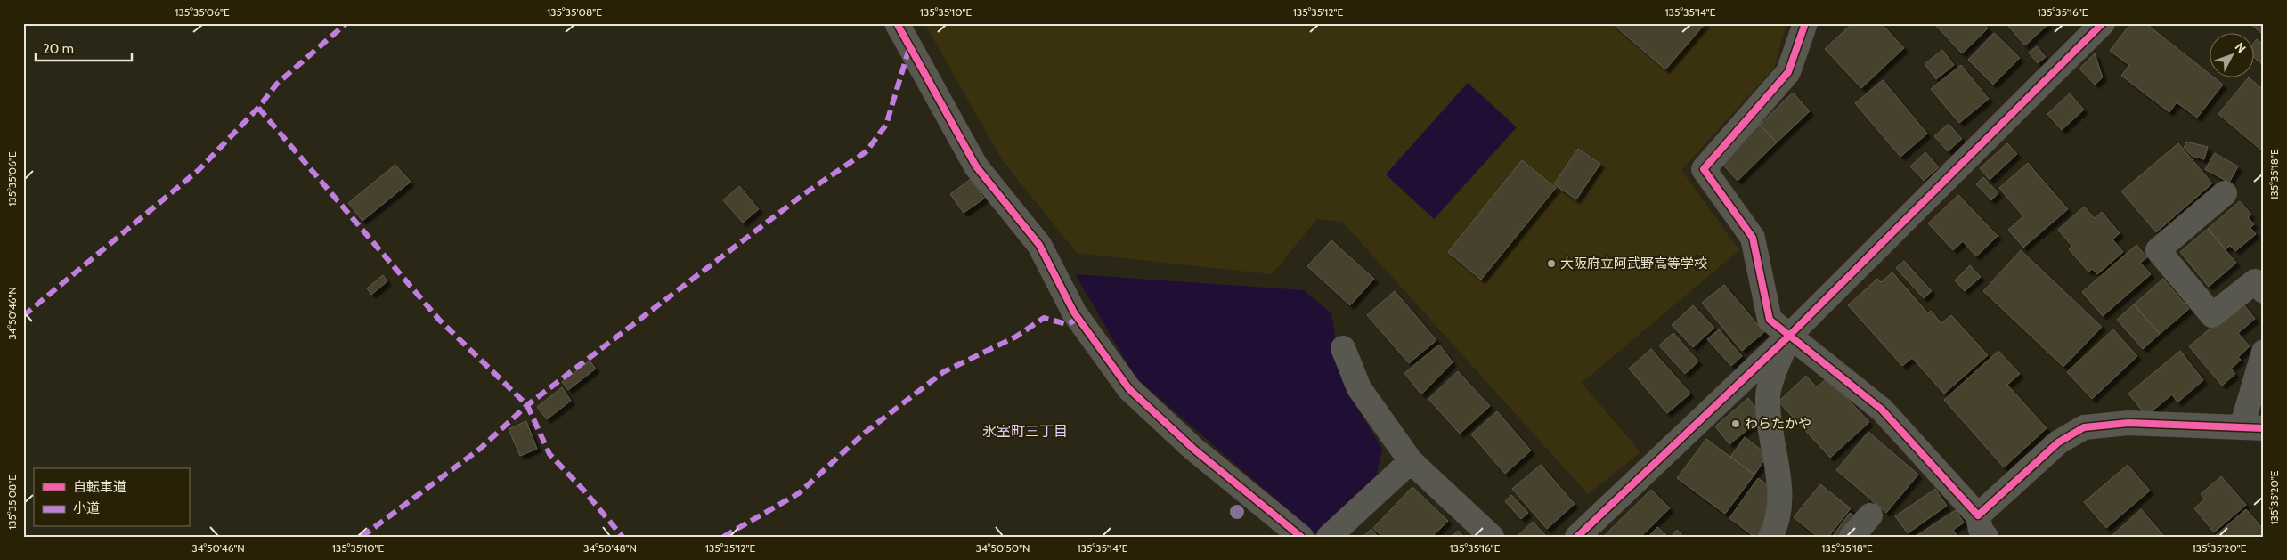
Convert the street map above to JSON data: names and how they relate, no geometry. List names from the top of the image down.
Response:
{
  "districts": ["氷室町三丁目"],
  "places": ["大阪府立阿武野高等学校", "わらたかや"],
  "legend": ["自転車道", "小道"],
  "scale_bar": "20 m",
  "north": "top right",
  "coordinates": [
    "135°35'06\"E",
    "135°35'08\"E",
    "135°35'10\"E",
    "135°35'12\"E",
    "135°35'14\"E",
    "135°35'16\"E",
    "135°35'18\"E",
    "34°50'46\"N",
    "135°35'20\"E",
    "34°50'48\"N",
    "34°50'50\"N"
  ]
}
